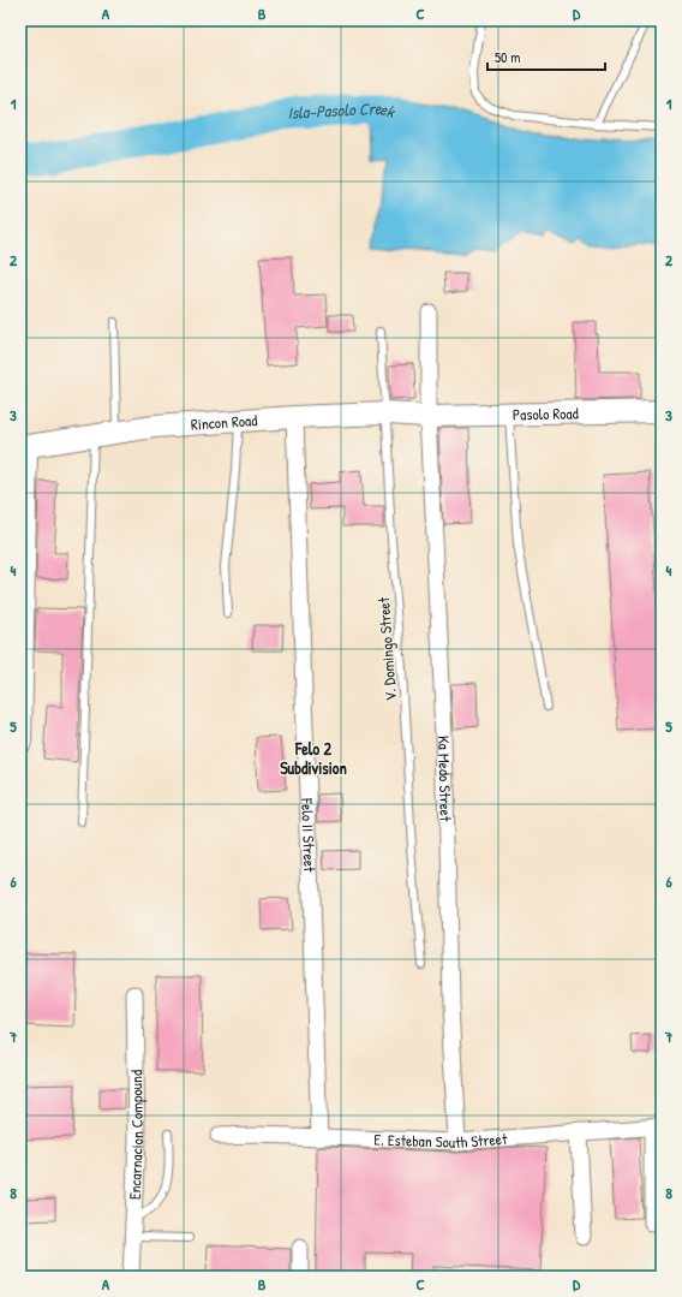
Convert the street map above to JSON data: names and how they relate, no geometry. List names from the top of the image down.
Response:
{
  "streets": {
    "street": [
      "Pasolo Road",
      "Rincon Road",
      "Ka Medo Street",
      "Felo II Street",
      "Encarnacion Compound",
      "E. Esteban South Street"
    ],
    "lane": ["V. Domingo Street"]
  },
  "crossings": [
    ["Pasolo Road", "Rincon Road"],
    ["Pasolo Road", "Ka Medo Street"],
    ["Rincon Road", "V. Domingo Street"],
    ["Rincon Road", "Ka Medo Street"],
    ["Rincon Road", "Felo II Street"],
    ["Ka Medo Street", "E. Esteban South Street"],
    ["Felo II Street", "E. Esteban South Street"]
  ],
  "districts": ["Felo 2 Subdivision"],
  "water": ["Isla-Pasolo Creek"],
  "scale_bar": "50 m",
  "grid": {
    "columns": [
      "A",
      "B",
      "C",
      "D"
    ],
    "rows": [
      "1",
      "2",
      "3",
      "4",
      "5",
      "6",
      "7",
      "8"
    ]
  }
}
